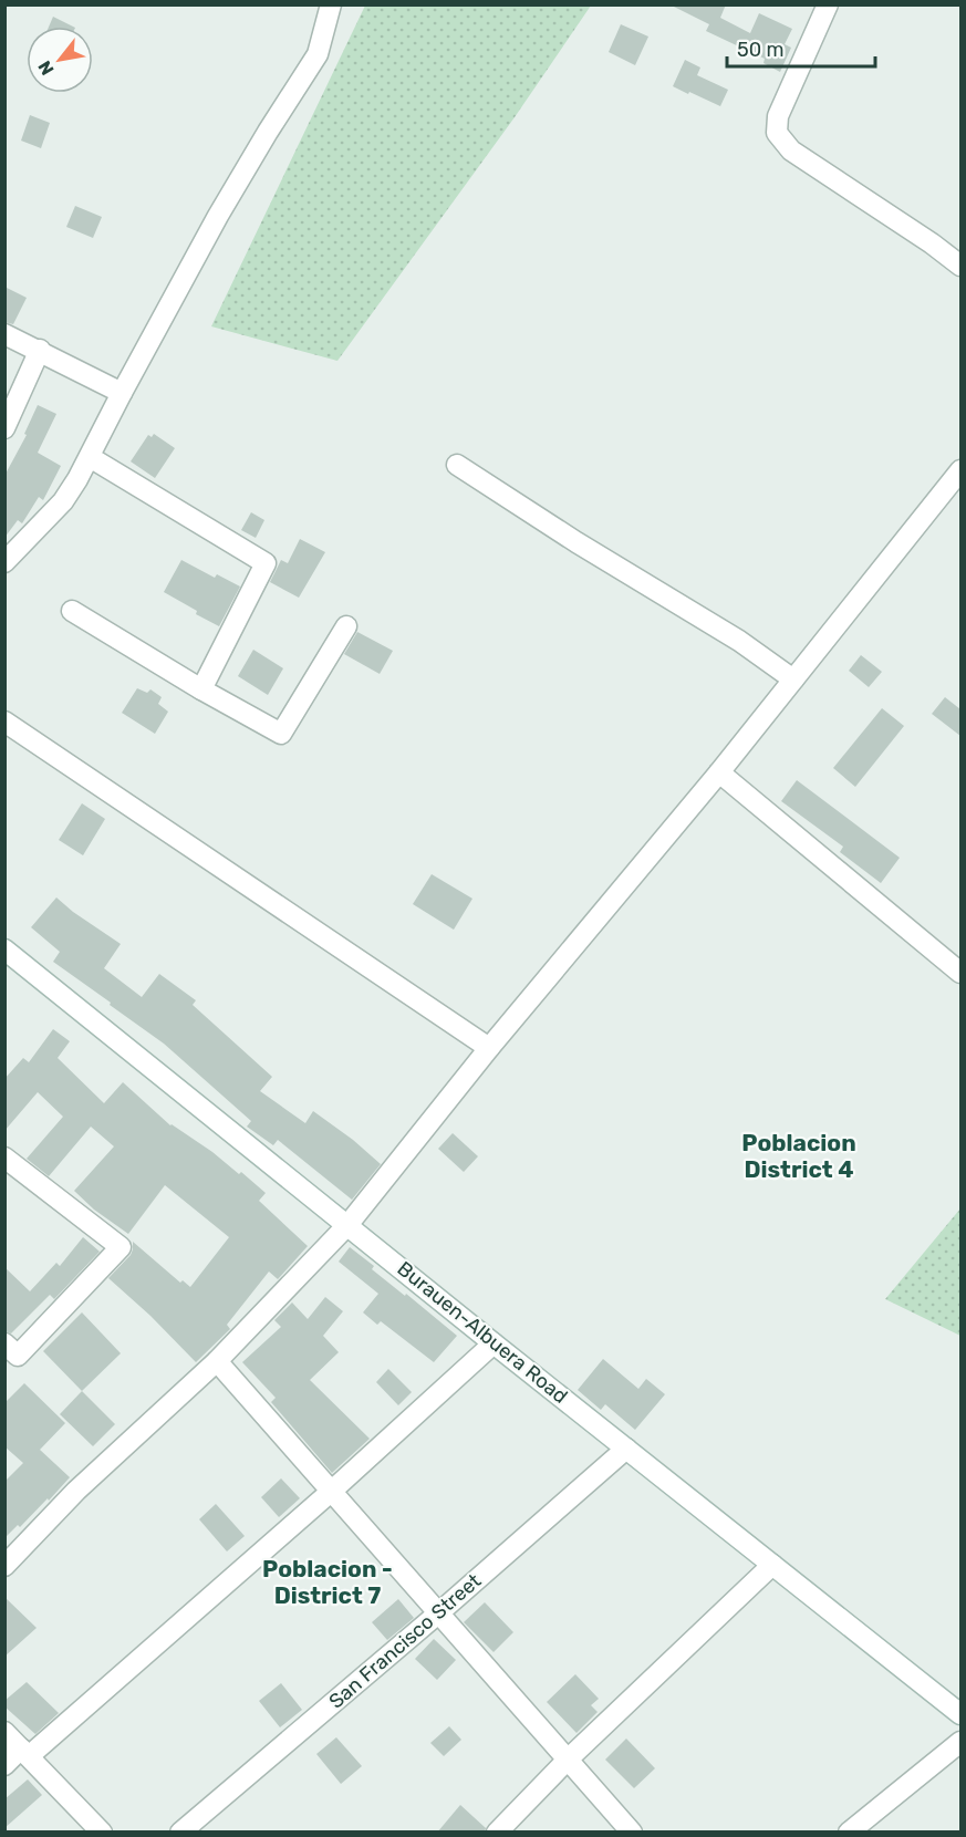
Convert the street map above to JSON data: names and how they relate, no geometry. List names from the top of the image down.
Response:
{
  "streets": {
    "street": ["Burauen-Albuera Road", "San Francisco Street"]
  },
  "crossings": [
    ["Burauen-Albuera Road", "San Francisco Street"]
  ],
  "districts": ["Poblacion District 4", "Poblacion - District 7"],
  "scale_bar": "50 m",
  "north": "bottom left"
}
